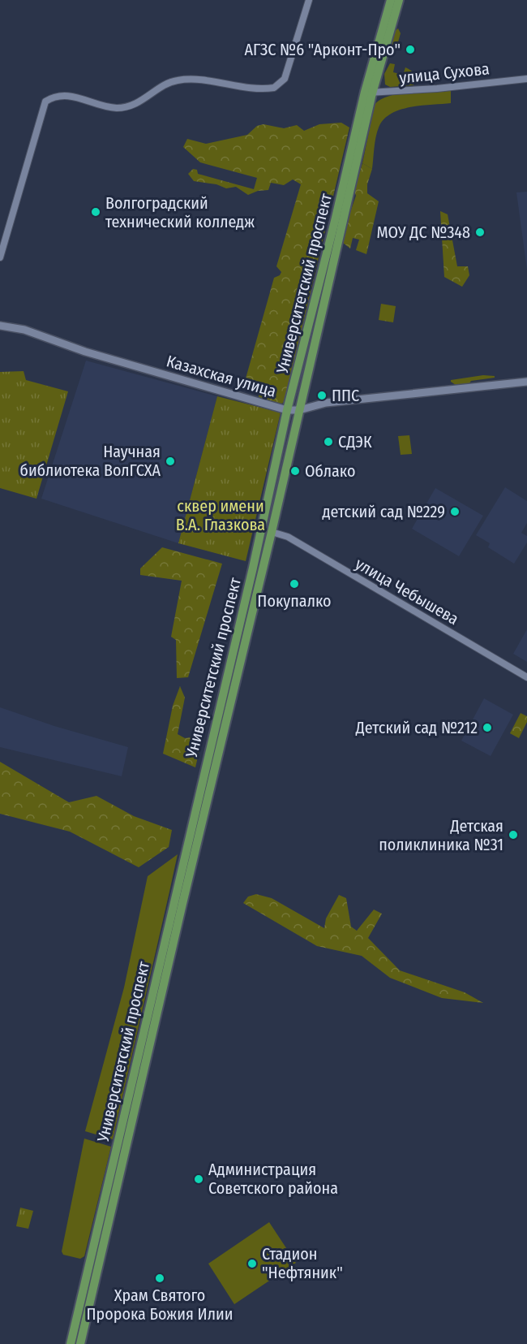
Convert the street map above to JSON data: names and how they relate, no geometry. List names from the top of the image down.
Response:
{
  "streets": {
    "highway": ["Университетский проспект"],
    "main road": ["Казахская улица"],
    "street": ["улица Сухова", "улица Чебышева"]
  },
  "crossings": [
    ["улица Сухова", "Университетский проспект"],
    ["Университетский проспект", "Казахская улица"],
    ["Университетский проспект", "улица Чебышева"]
  ],
  "parks": ["сквер имени В.А. Глазкова"],
  "places": [
    "АГЗС №6 \"Арконт-Про\"",
    "Волгоградский технический колледж",
    "МОУ ДС №348",
    "ППС",
    "СДЭК",
    "Научная библиотека ВолГСХА",
    "Облако",
    "детский сад №229",
    "Покупалко",
    "Детский сад №212",
    "Детская поликлиника №31",
    "Администрация Советского района",
    "Стадион \"Нефтяник\"",
    "Храм Святого Пророка Божия Илии"
  ]
}
